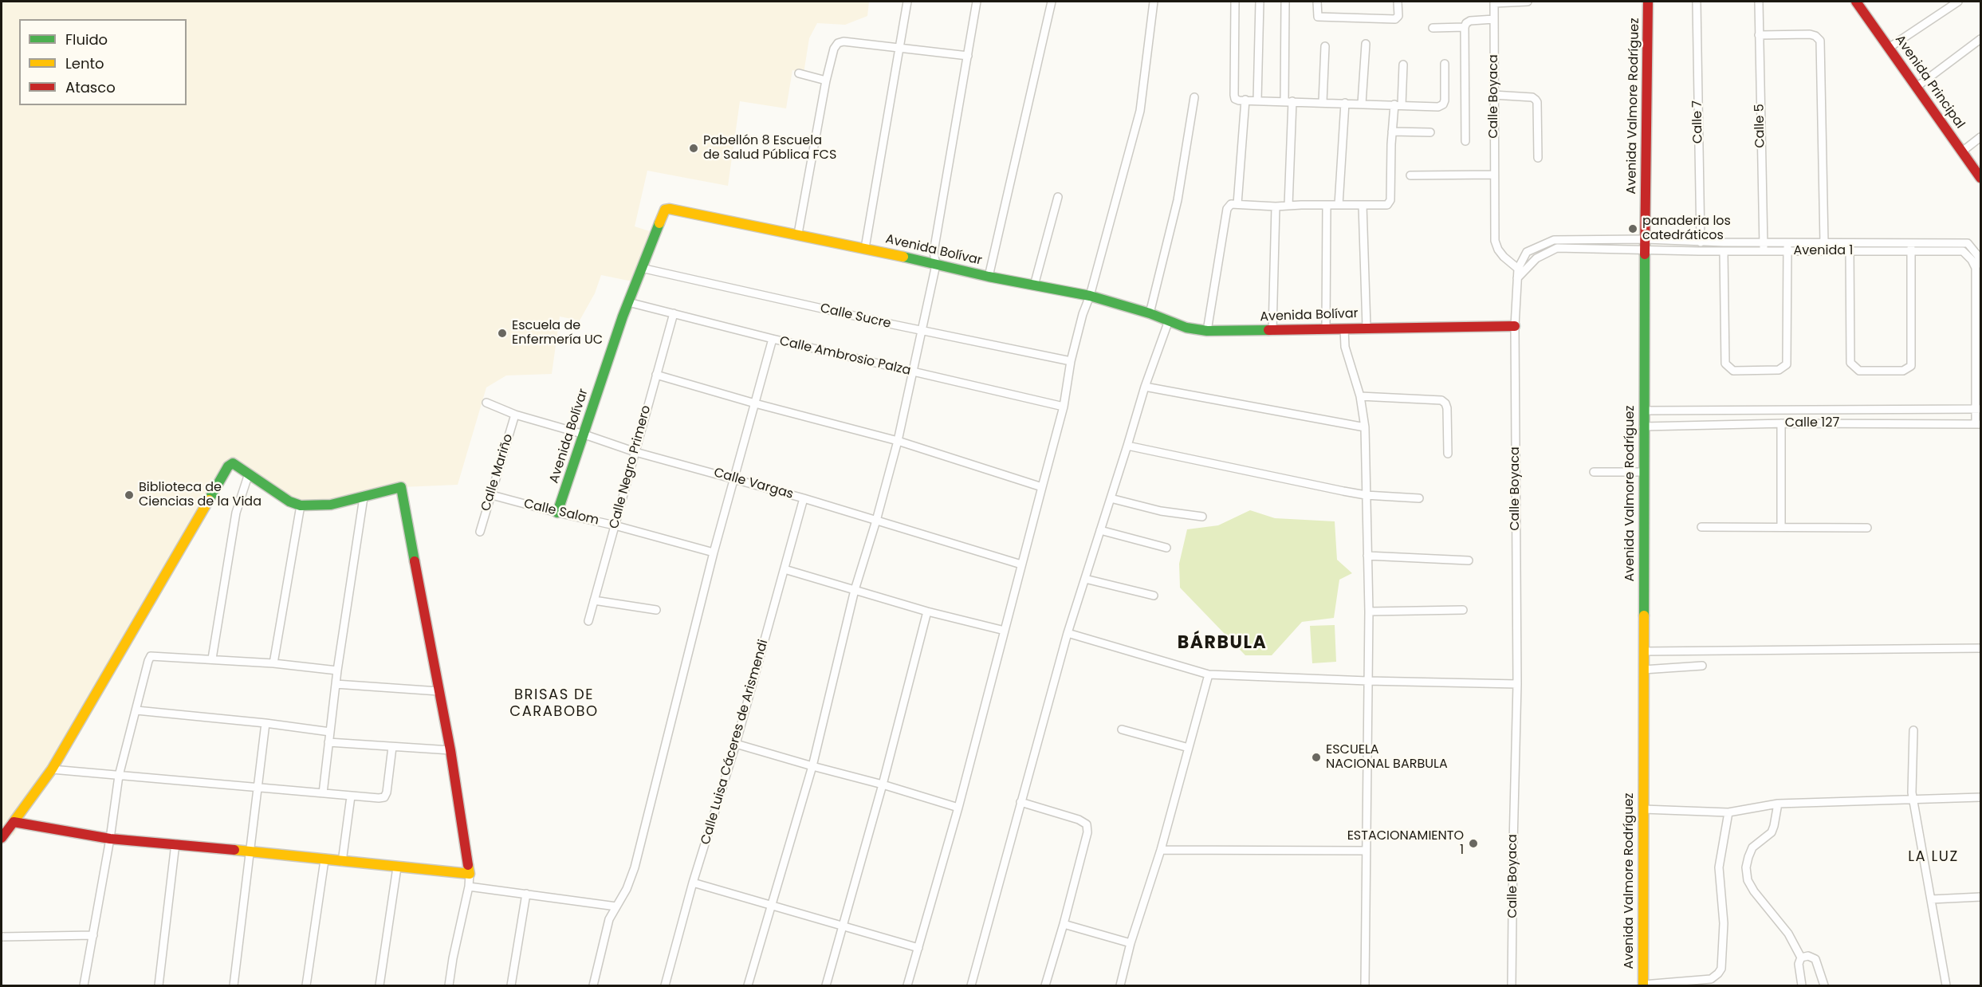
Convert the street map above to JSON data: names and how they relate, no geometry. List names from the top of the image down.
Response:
{
  "streets": {
    "street": [
      "Avenida Principal",
      "Calle Boyaca",
      "Avenida Valmore Rodríguez",
      "Calle 7",
      "Calle 5",
      "Avenida Bolívar",
      "Avenida 1",
      "Calle Sucre",
      "Calle Ambrosio Palza",
      "Calle 127",
      "Calle Negro Primero",
      "Calle Mariño",
      "Calle Vargas",
      "Calle Salom",
      "Calle Luisa Cáceres de Arismendi"
    ]
  },
  "crossings": [
    ["Calle Boyaca", "Avenida Bolívar"],
    ["Calle Boyaca", "Avenida 1"],
    ["Avenida Valmore Rodríguez", "Avenida 1"],
    ["Avenida Valmore Rodríguez", "Calle 127"],
    ["Calle 7", "Avenida 1"],
    ["Calle 5", "Avenida 1"],
    ["Avenida Bolívar", "Calle Sucre"],
    ["Avenida Bolívar", "Calle Ambrosio Palza"],
    ["Avenida Bolívar", "Calle Vargas"],
    ["Avenida Bolívar", "Calle Salom"],
    ["Avenida 1", "Calle 127"],
    ["Calle Ambrosio Palza", "Calle Negro Primero"],
    ["Calle Negro Primero", "Calle Vargas"],
    ["Calle Negro Primero", "Calle Salom"],
    ["Calle Mariño", "Calle Vargas"],
    ["Calle Mariño", "Calle Salom"],
    ["Calle Vargas", "Calle Luisa Cáceres de Arismendi"]
  ],
  "districts": ["BÁRBULA", "BRISAS DE CARABOBO", "LA LUZ"],
  "places": [
    "Pabellón 8 Escuela de Salud Pública FCS",
    "panaderia los catedráticos",
    "Escuela de Enfermería UC",
    "Biblioteca de Ciencias de la Vida",
    "ESCUELA NACIONAL BARBULA",
    "ESTACIONAMIENTO 1"
  ],
  "legend": ["Fluido", "Lento", "Atasco"]
}
